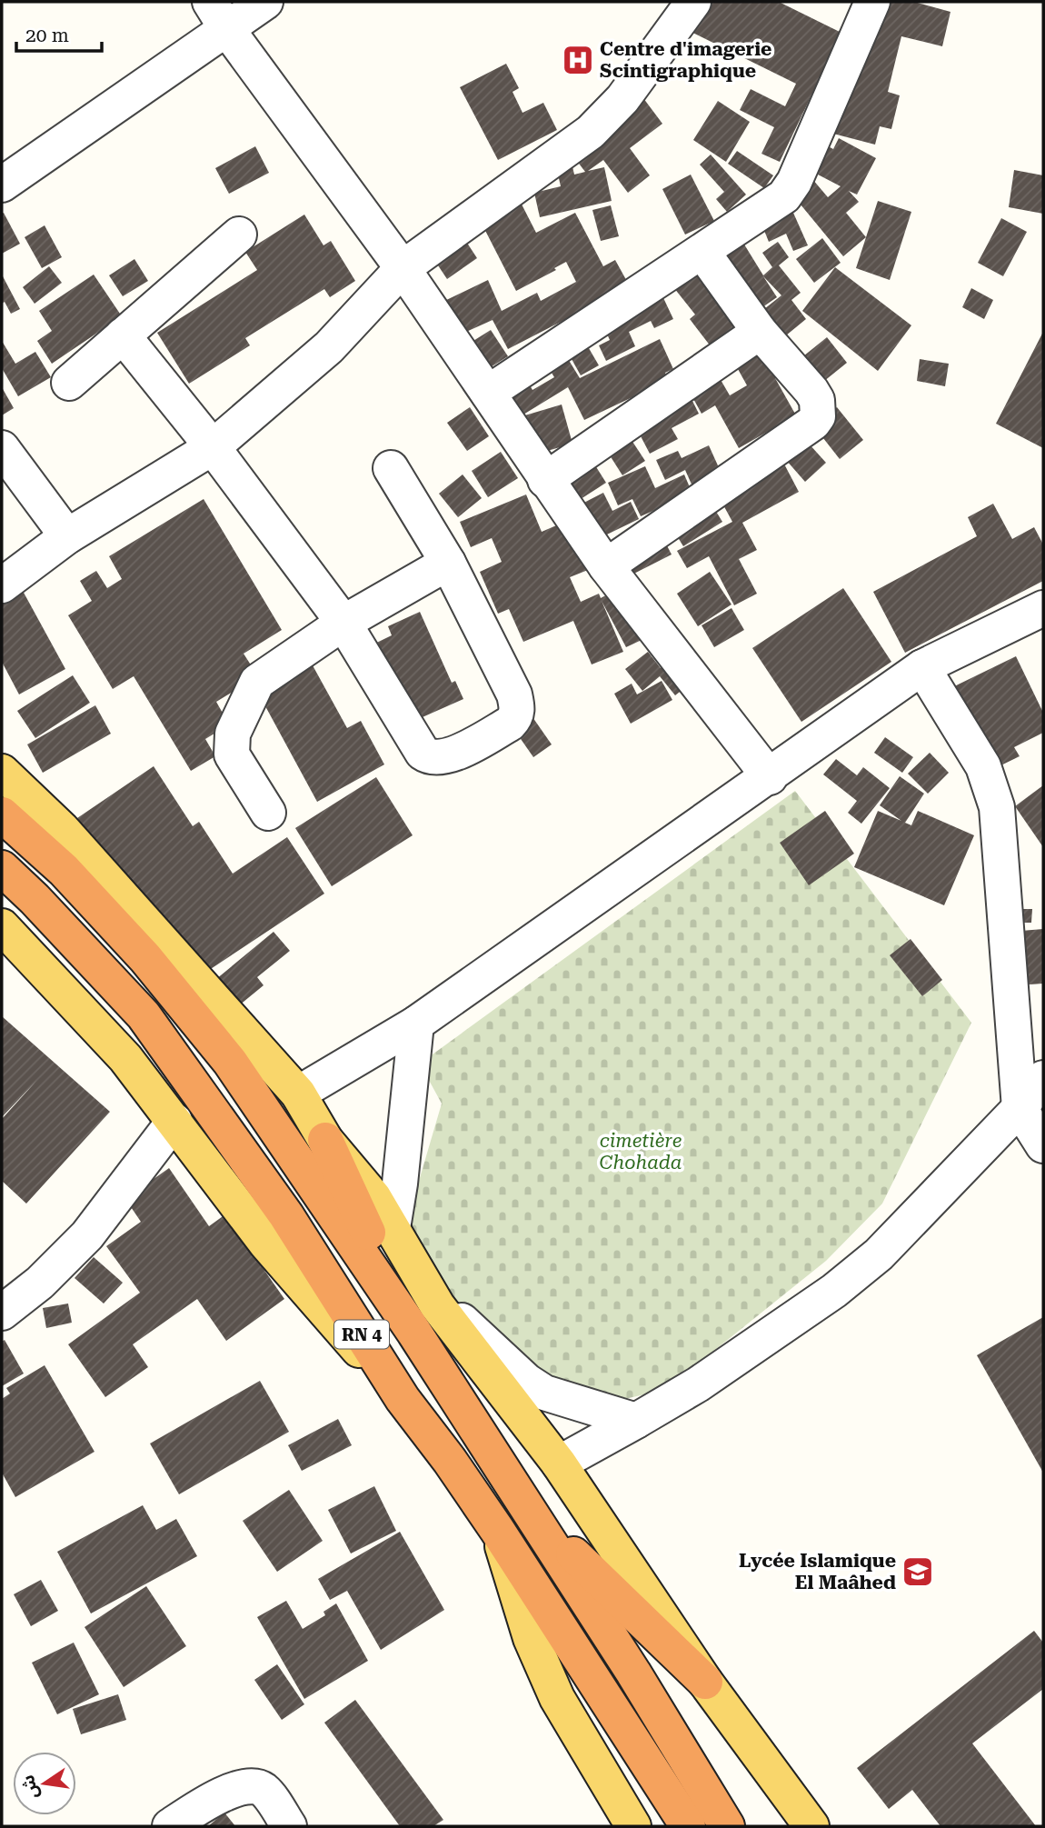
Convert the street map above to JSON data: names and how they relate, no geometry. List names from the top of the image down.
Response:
{
  "streets": {
    "highway": ["RN 4"]
  },
  "parks": ["cimetière Chohada"],
  "places": {
    "hospital": ["Centre d'imagerie Scintigraphique"],
    "school or university": ["Lycée Islamique El Maâhed"]
  },
  "scale_bar": "20 m",
  "north": "left"
}
